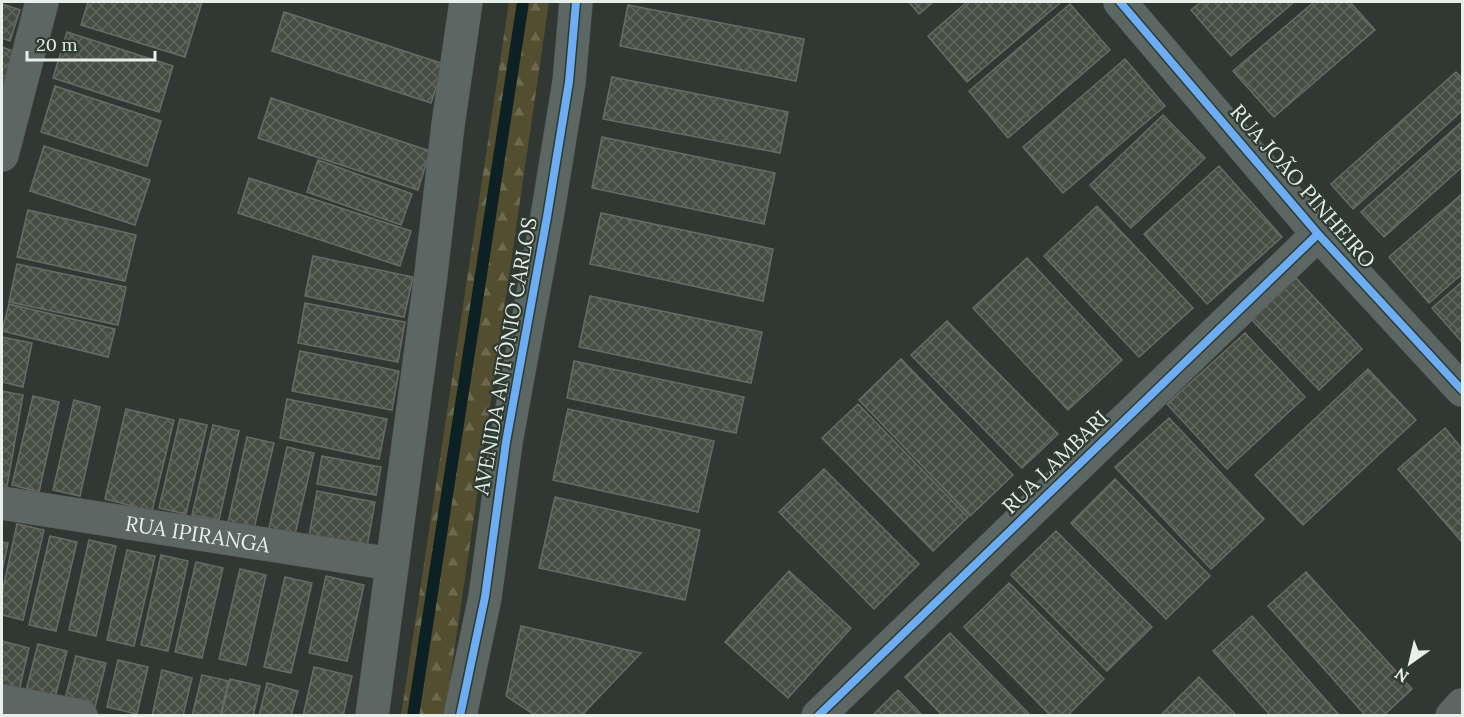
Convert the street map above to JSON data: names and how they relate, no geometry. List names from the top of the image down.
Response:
{
  "streets": {
    "street": [
      "RUA JOÃO PINHEIRO",
      "AVENIDA ANTÔNIO CARLOS",
      "RUA LAMBARI",
      "RUA IPIRANGA"
    ]
  },
  "crossings": [
    ["RUA JOÃO PINHEIRO", "RUA LAMBARI"]
  ],
  "scale_bar": "20 m",
  "north": "bottom left"
}
